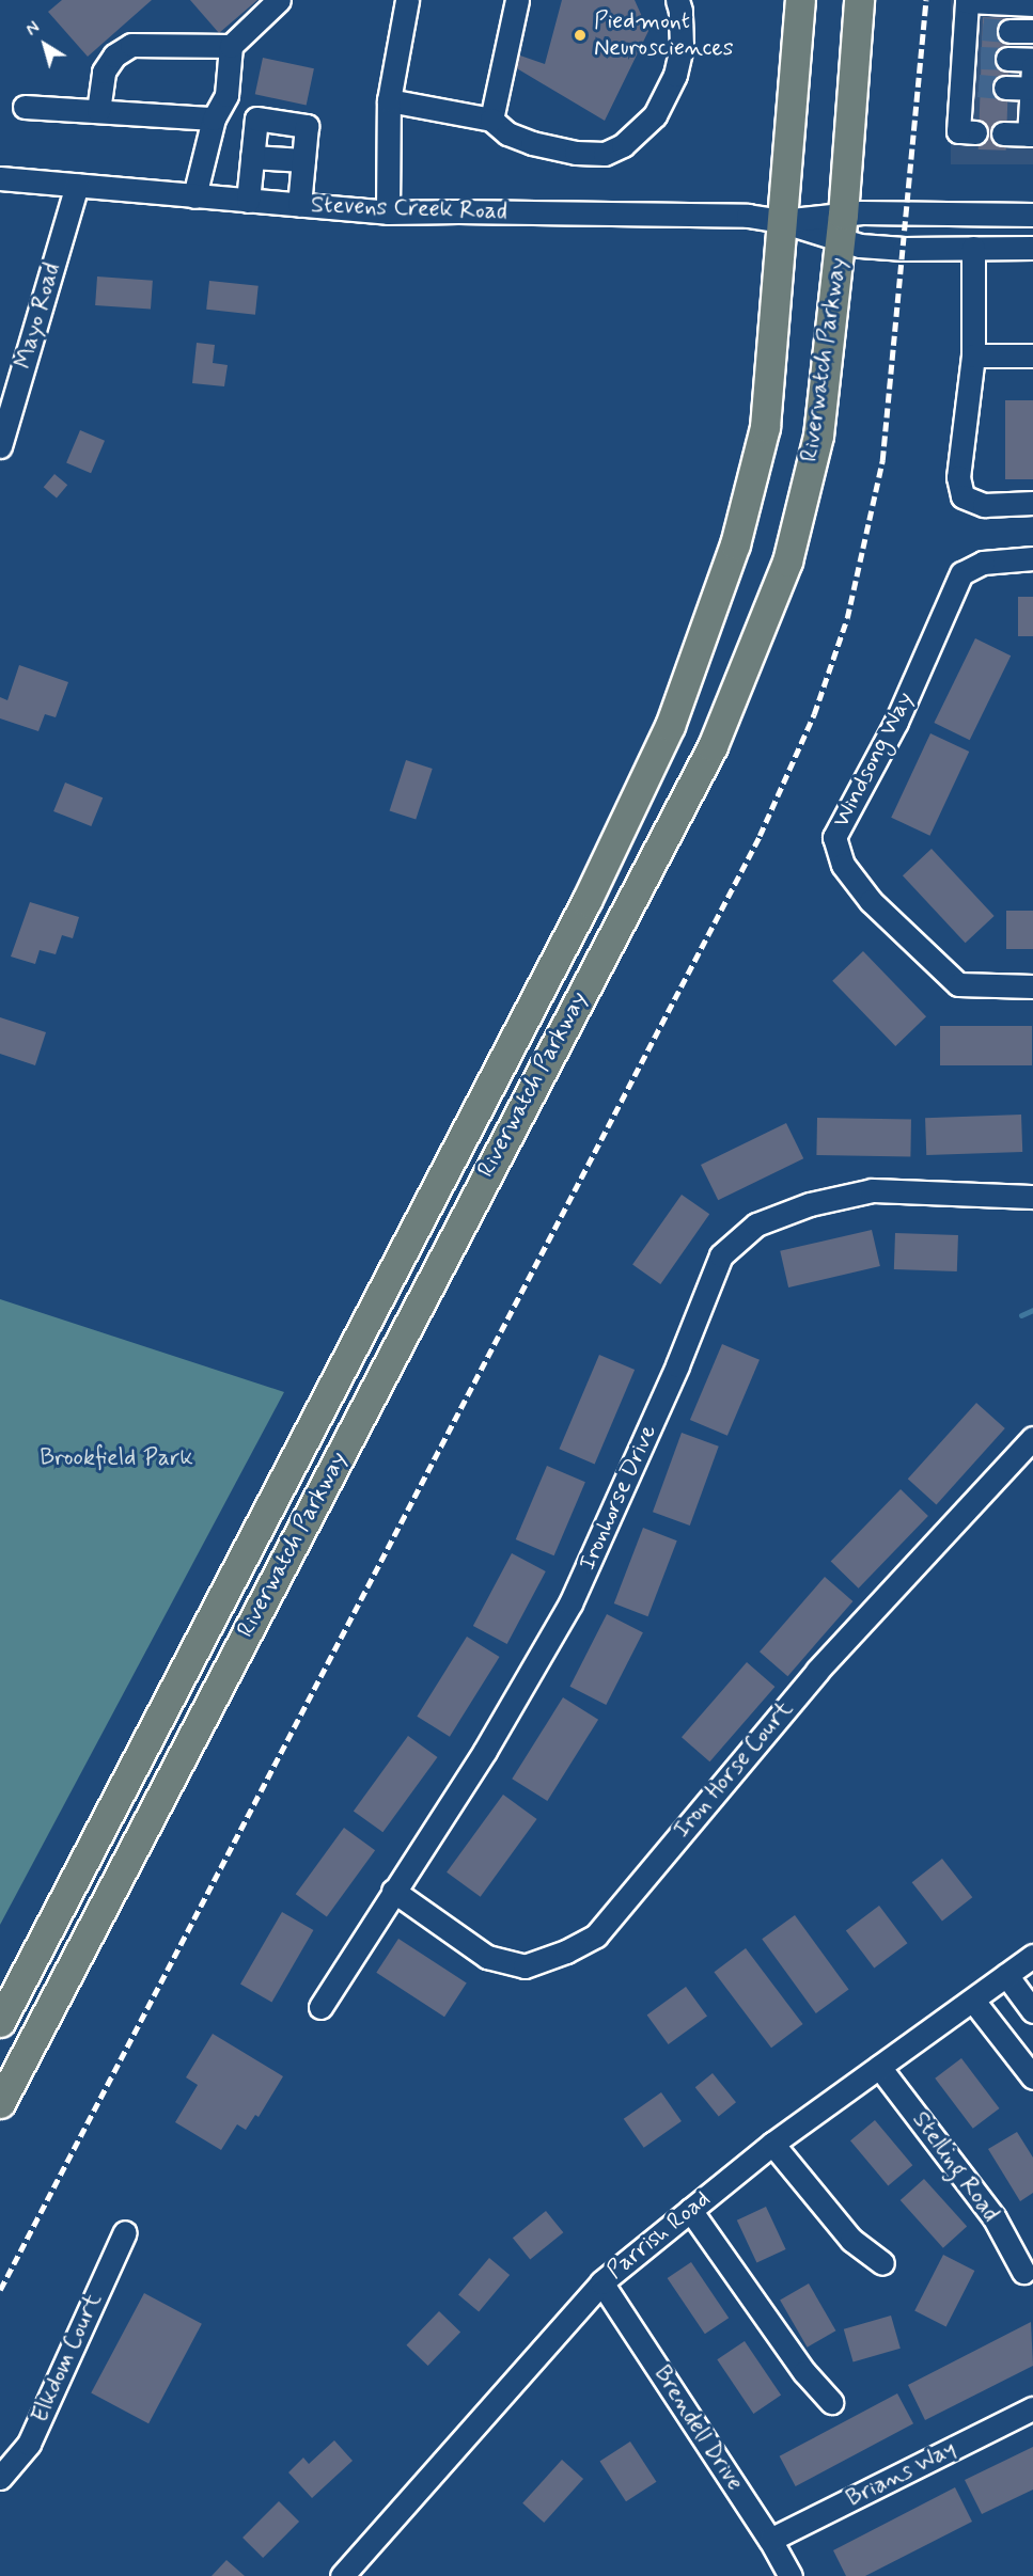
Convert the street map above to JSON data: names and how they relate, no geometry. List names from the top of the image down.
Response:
{
  "streets": {
    "main road": ["Riverwatch Parkway"],
    "street": [
      "Stevens Creek Road",
      "Mayo Road",
      "Windsong Way",
      "Ironhorse Drive",
      "Iron Horse Court",
      "Stelling Road",
      "Parrish Road",
      "Elkdom Court",
      "Brendell Drive",
      "Brians Way"
    ]
  },
  "crossings": [
    ["Stevens Creek Road", "Mayo Road"],
    ["Stevens Creek Road", "Riverwatch Parkway"],
    ["Ironhorse Drive", "Iron Horse Court"],
    ["Stelling Road", "Parrish Road"],
    ["Parrish Road", "Brendell Drive"],
    ["Brendell Drive", "Brians Way"]
  ],
  "parks": ["Brookfield Park"],
  "places": ["Piedmont Neurosciences"],
  "north": "top left"
}
